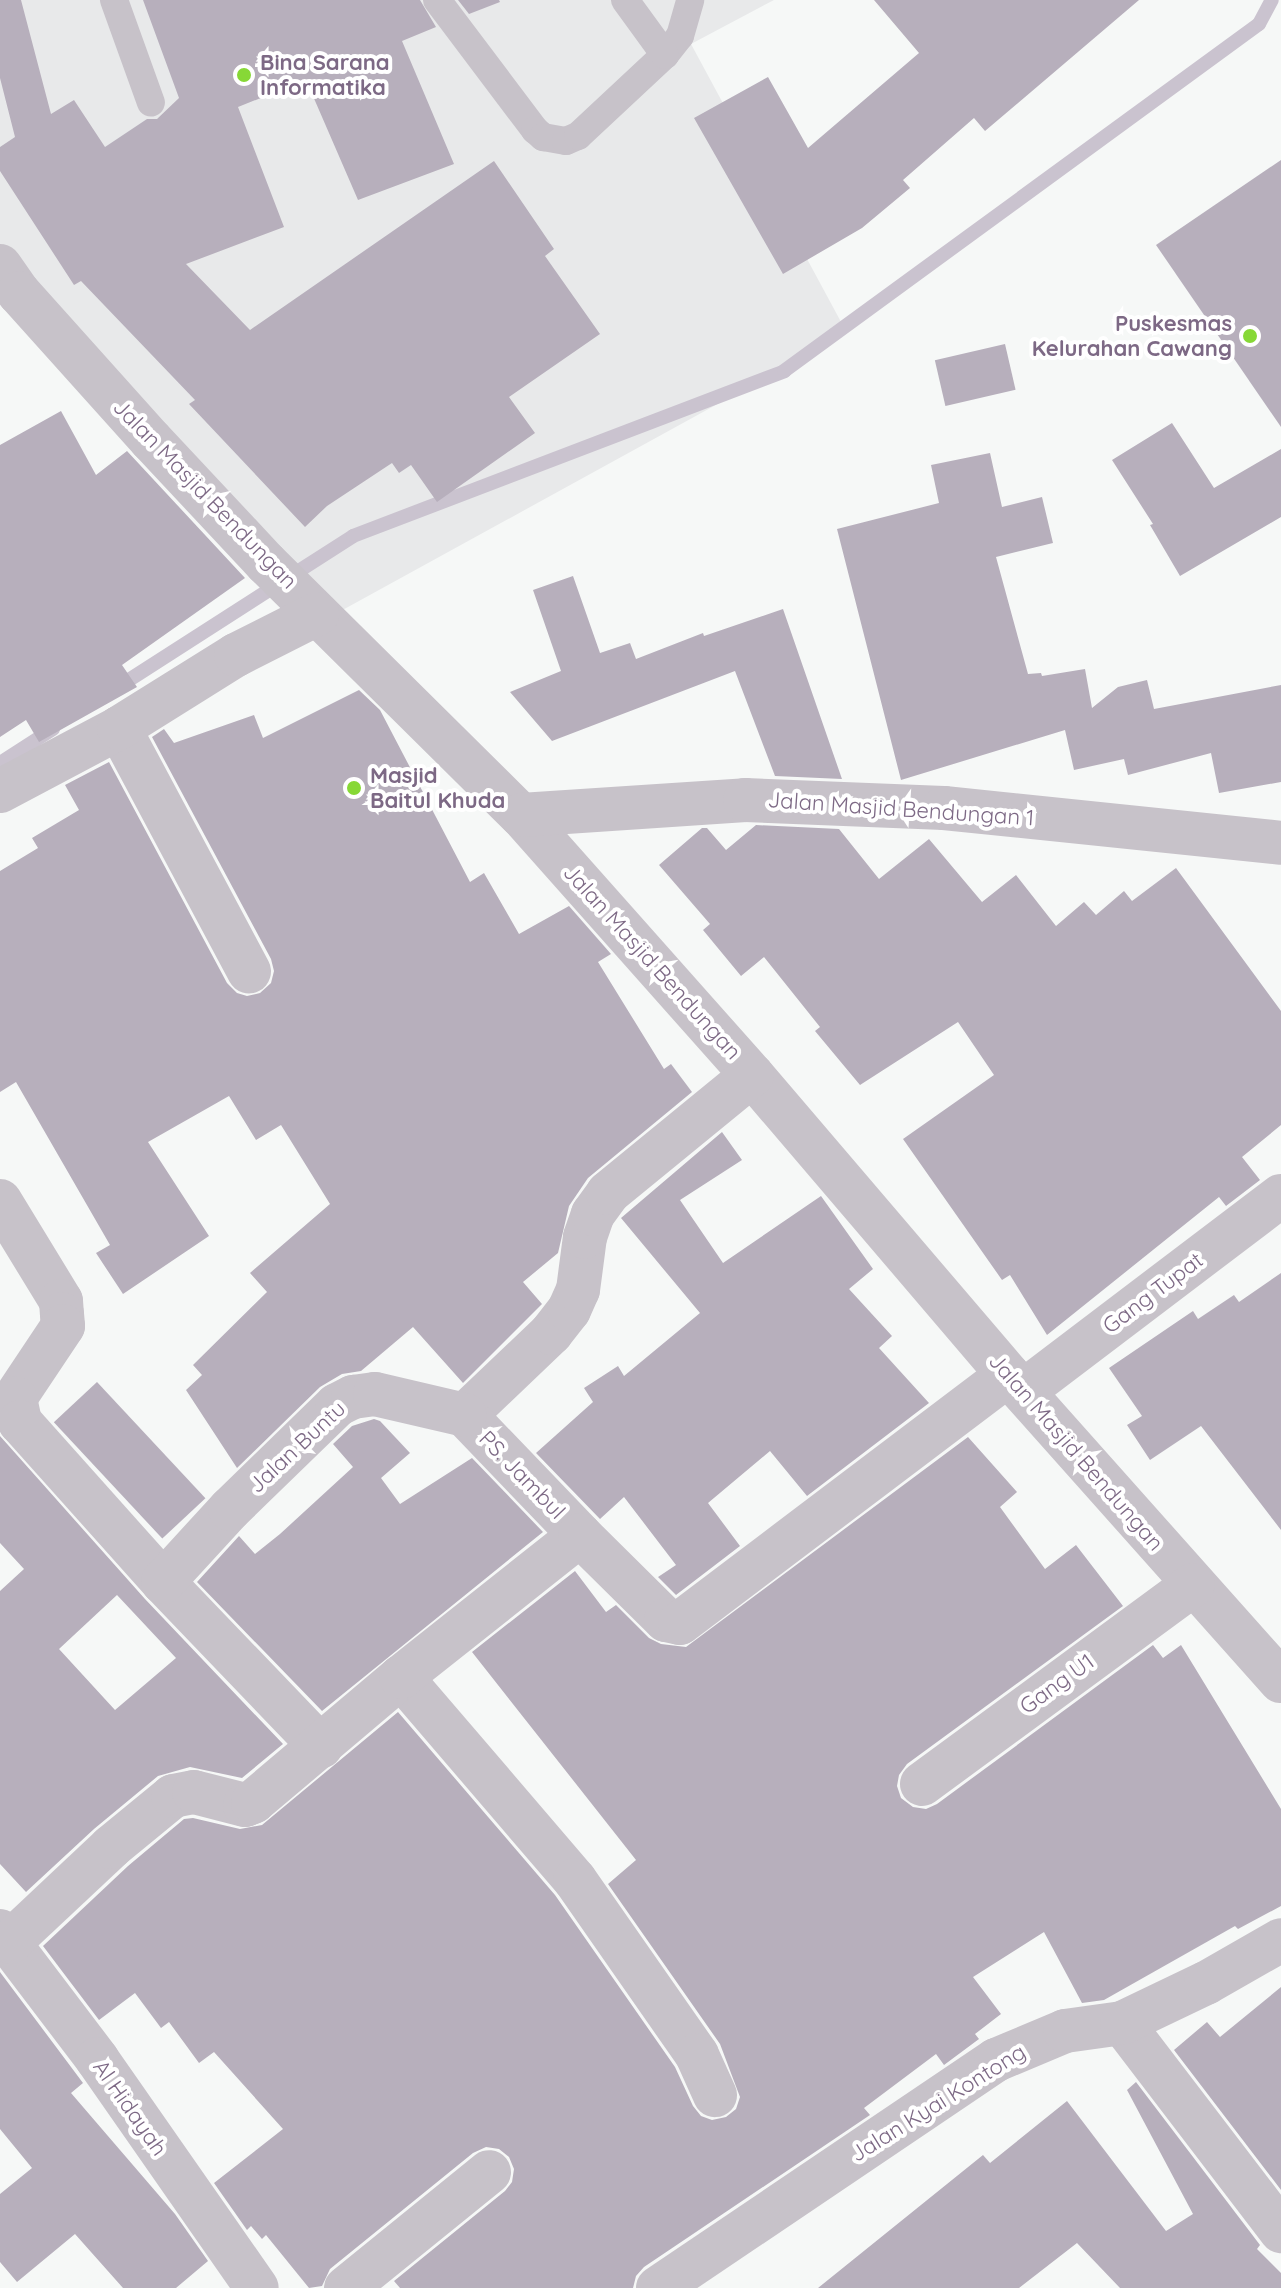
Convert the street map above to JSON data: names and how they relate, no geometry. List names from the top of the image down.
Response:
{
  "streets": {
    "street": [
      "Jalan Masjid Bendungan",
      "Jalan Masjid Bendungan 1",
      "Gang Tupat",
      "Jalan Buntu",
      "PS. Jambul",
      "Gang U1",
      "Jalan Kyai Kontong",
      "Al Hidayah"
    ]
  },
  "crossings": [
    ["Jalan Masjid Bendungan", "Jalan Masjid Bendungan 1"],
    ["Jalan Masjid Bendungan", "Gang Tupat"],
    ["Jalan Masjid Bendungan", "Gang U1"],
    ["Gang Tupat", "PS. Jambul"],
    ["Jalan Buntu", "PS. Jambul"]
  ],
  "places": ["Bina Sarana Informatika", "Puskesmas Kelurahan Cawang", "Masjid Baitul Khuda"]
}
